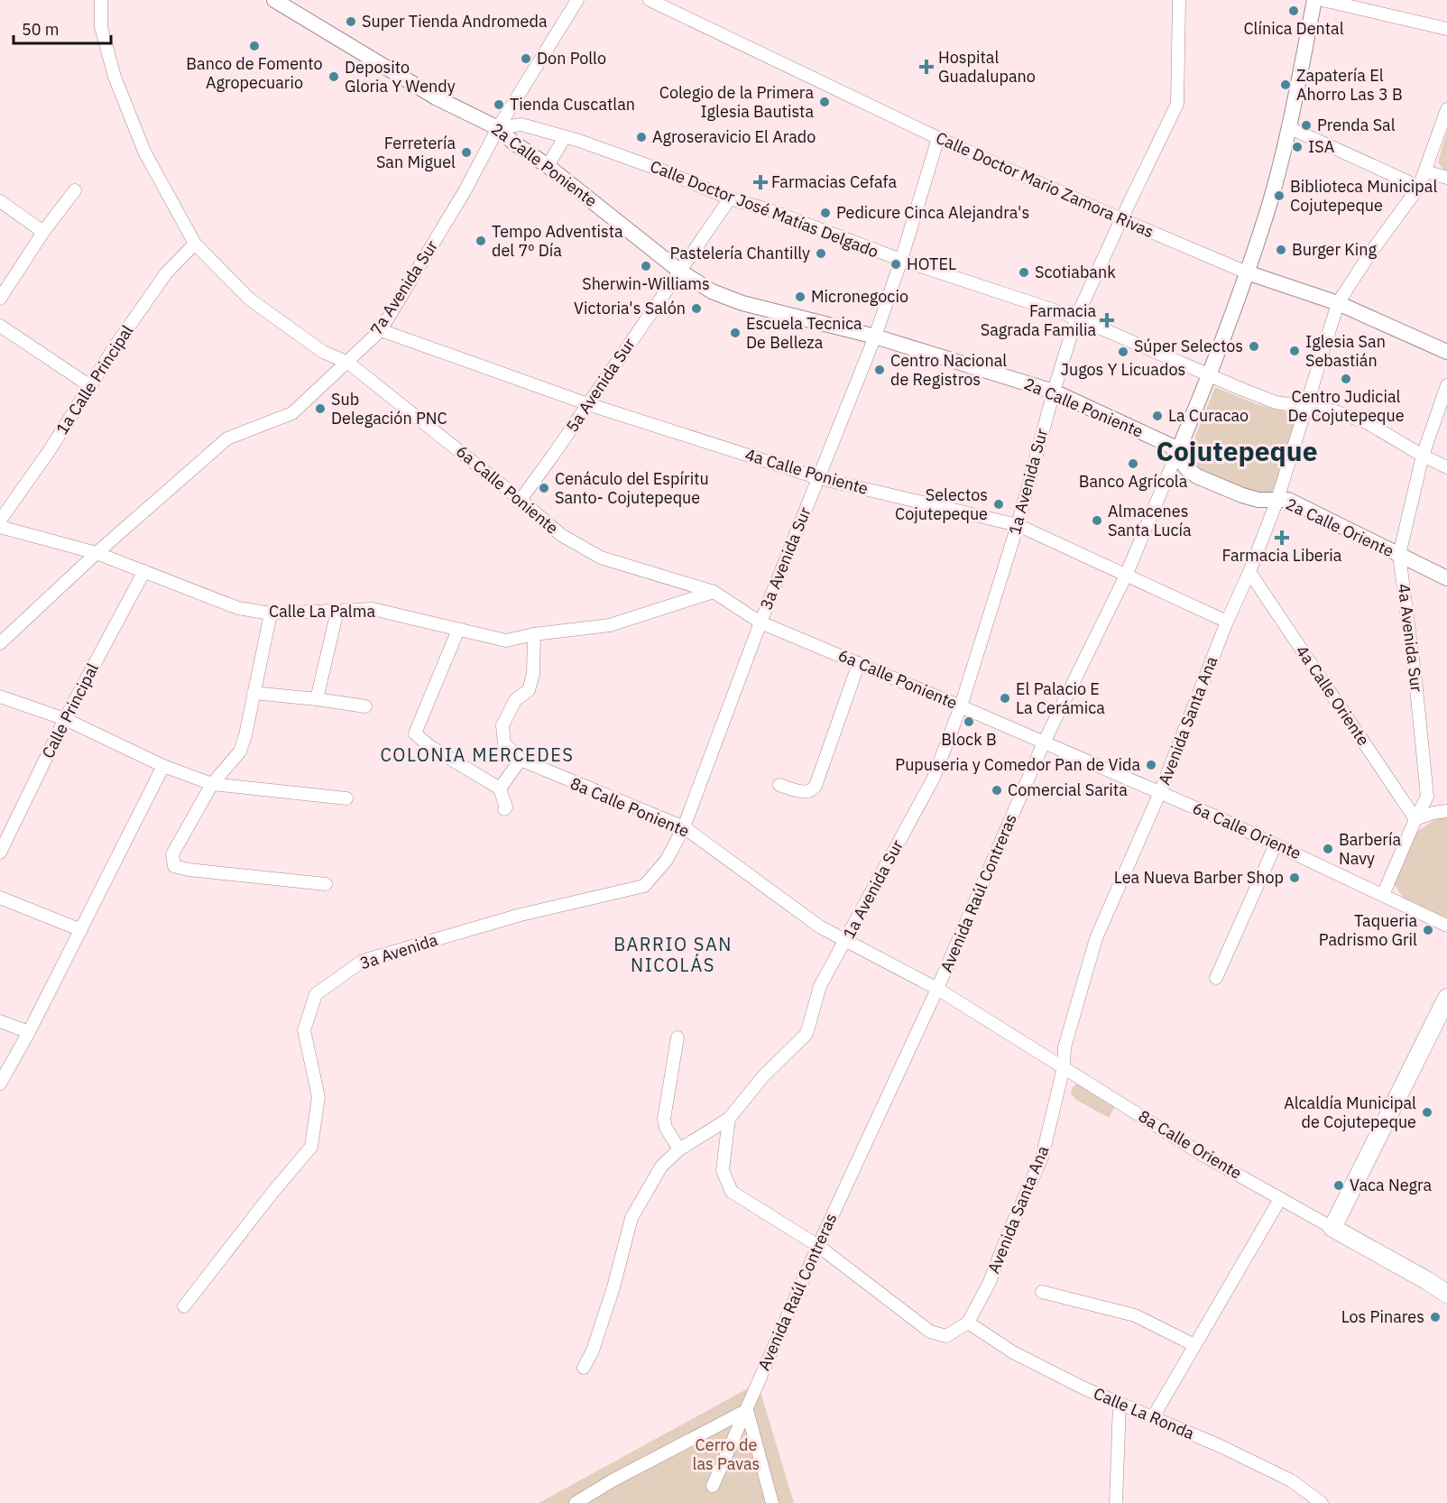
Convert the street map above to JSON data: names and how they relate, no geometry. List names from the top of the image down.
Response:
{
  "streets": {
    "main road": ["8a Calle Oriente"],
    "street": [
      "2a Calle Poniente",
      "Calle Doctor Mario Zamora Rivas",
      "Calle Doctor José Matías Delgado",
      "7a Avenida Sur",
      "1a Calle Principal",
      "5a Avenida Sur",
      "4a Calle Poniente",
      "1a Avenida Sur",
      "6a Calle Poniente",
      "2a Calle Oriente",
      "3a Avenida Sur",
      "Calle La Palma",
      "4a Avenida Sur",
      "4a Calle Oriente",
      "Calle Principal",
      "Avenida Santa Ana",
      "8a Calle Poniente",
      "6a Calle Oriente",
      "Avenida Raúl Contreras",
      "3a Avenida",
      "Calle La Ronda"
    ]
  },
  "crossings": [
    ["2a Calle Poniente", "Calle Doctor José Matías Delgado"],
    ["2a Calle Poniente", "7a Avenida Sur"],
    ["2a Calle Poniente", "5a Avenida Sur"],
    ["2a Calle Poniente", "1a Avenida Sur"],
    ["2a Calle Poniente", "2a Calle Oriente"],
    ["2a Calle Poniente", "3a Avenida Sur"],
    ["2a Calle Poniente", "Avenida Raúl Contreras"],
    ["Calle Doctor Mario Zamora Rivas", "1a Avenida Sur"],
    ["Calle Doctor Mario Zamora Rivas", "3a Avenida Sur"],
    ["Calle Doctor Mario Zamora Rivas", "Avenida Santa Ana"],
    ["Calle Doctor Mario Zamora Rivas", "Avenida Raúl Contreras"],
    ["Calle Doctor José Matías Delgado", "7a Avenida Sur"],
    ["Calle Doctor José Matías Delgado", "5a Avenida Sur"],
    ["Calle Doctor José Matías Delgado", "1a Avenida Sur"],
    ["Calle Doctor José Matías Delgado", "3a Avenida Sur"],
    ["Calle Doctor José Matías Delgado", "4a Avenida Sur"],
    ["Calle Doctor José Matías Delgado", "Avenida Santa Ana"],
    ["Calle Doctor José Matías Delgado", "Avenida Raúl Contreras"],
    ["7a Avenida Sur", "4a Calle Poniente"],
    ["7a Avenida Sur", "6a Calle Poniente"],
    ["7a Avenida Sur", "Calle La Palma"],
    ["1a Calle Principal", "6a Calle Poniente"],
    ["5a Avenida Sur", "4a Calle Poniente"],
    ["5a Avenida Sur", "6a Calle Poniente"],
    ["4a Calle Poniente", "1a Avenida Sur"],
    ["4a Calle Poniente", "3a Avenida Sur"],
    ["4a Calle Poniente", "Avenida Santa Ana"],
    ["4a Calle Poniente", "Avenida Raúl Contreras"],
    ["1a Avenida Sur", "6a Calle Poniente"],
    ["1a Avenida Sur", "8a Calle Poniente"],
    ["6a Calle Poniente", "3a Avenida Sur"],
    ["6a Calle Poniente", "Calle La Palma"],
    ["6a Calle Poniente", "6a Calle Oriente"],
    ["6a Calle Poniente", "Avenida Raúl Contreras"],
    ["2a Calle Oriente", "4a Avenida Sur"],
    ["2a Calle Oriente", "Avenida Santa Ana"],
    ["2a Calle Oriente", "Avenida Raúl Contreras"],
    ["3a Avenida Sur", "8a Calle Poniente"],
    ["3a Avenida Sur", "3a Avenida"],
    ["Calle La Palma", "Calle Principal"],
    ["Calle La Palma", "8a Calle Poniente"],
    ["4a Avenida Sur", "4a Calle Oriente"],
    ["4a Avenida Sur", "6a Calle Oriente"],
    ["4a Calle Oriente", "Avenida Santa Ana"],
    ["Avenida Santa Ana", "6a Calle Oriente"],
    ["Avenida Santa Ana", "Avenida Raúl Contreras"],
    ["Avenida Santa Ana", "8a Calle Oriente"],
    ["Avenida Santa Ana", "Calle La Ronda"],
    ["8a Calle Poniente", "Avenida Raúl Contreras"],
    ["8a Calle Poniente", "3a Avenida"],
    ["8a Calle Poniente", "8a Calle Oriente"],
    ["6a Calle Oriente", "Avenida Raúl Contreras"],
    ["Avenida Raúl Contreras", "8a Calle Oriente"]
  ],
  "districts": ["Cojutepeque", "COLONIA MERCEDES", "BARRIO SAN NICOLÁS"],
  "parks": ["Cerro de las Pavas"],
  "places": {
    "other": [
      "Clínica Dental",
      "Super Tienda Andromeda",
      "Banco de Fomento Agropecuario",
      "Don Pollo",
      "Deposito Gloria Y Wendy",
      "Zapatería El Ahorro Las 3 B",
      "Colegio de la Primera Iglesia Bautista",
      "Tienda Cuscatlan",
      "Prenda Sal",
      "Agroseravicio El Arado",
      "ISA",
      "Ferretería San Miguel",
      "Biblioteca Municipal Cojutepeque",
      "Pedicure Cinca Alejandra's",
      "Tempo Adventista del 7º Día",
      "Burger King",
      "Pastelería Chantilly",
      "HOTEL",
      "Sherwin-Williams",
      "Scotiabank",
      "Micronegocio",
      "Victoria's Salón",
      "Escuela Tecnica De Belleza",
      "Súper Selectos",
      "Iglesia San Sebastián",
      "Jugos Y Licuados",
      "Centro Nacional de Registros",
      "Centro Judicial De Cojutepeque",
      "Sub Delegación PNC",
      "La Curacao",
      "Banco Agrícola",
      "Cenáculo del Espíritu Santo- Cojutepeque",
      "Selectos Cojutepeque",
      "Almacenes Santa Lucía",
      "El Palacio E La Cerámica",
      "Block B",
      "Pupuseria y Comedor Pan de Vida",
      "Comercial Sarita",
      "Barbería Navy",
      "Lea Nueva Barber Shop",
      "Taqueria Padrismo Gril",
      "Alcaldía Municipal de Cojutepeque",
      "Vaca Negra",
      "Los Pinares"
    ],
    "health": [
      "Hospital Guadalupano",
      "Farmacias Cefafa",
      "Farmacia Sagrada Familia",
      "Farmacia Liberia"
    ]
  },
  "scale_bar": "50 m"
}
